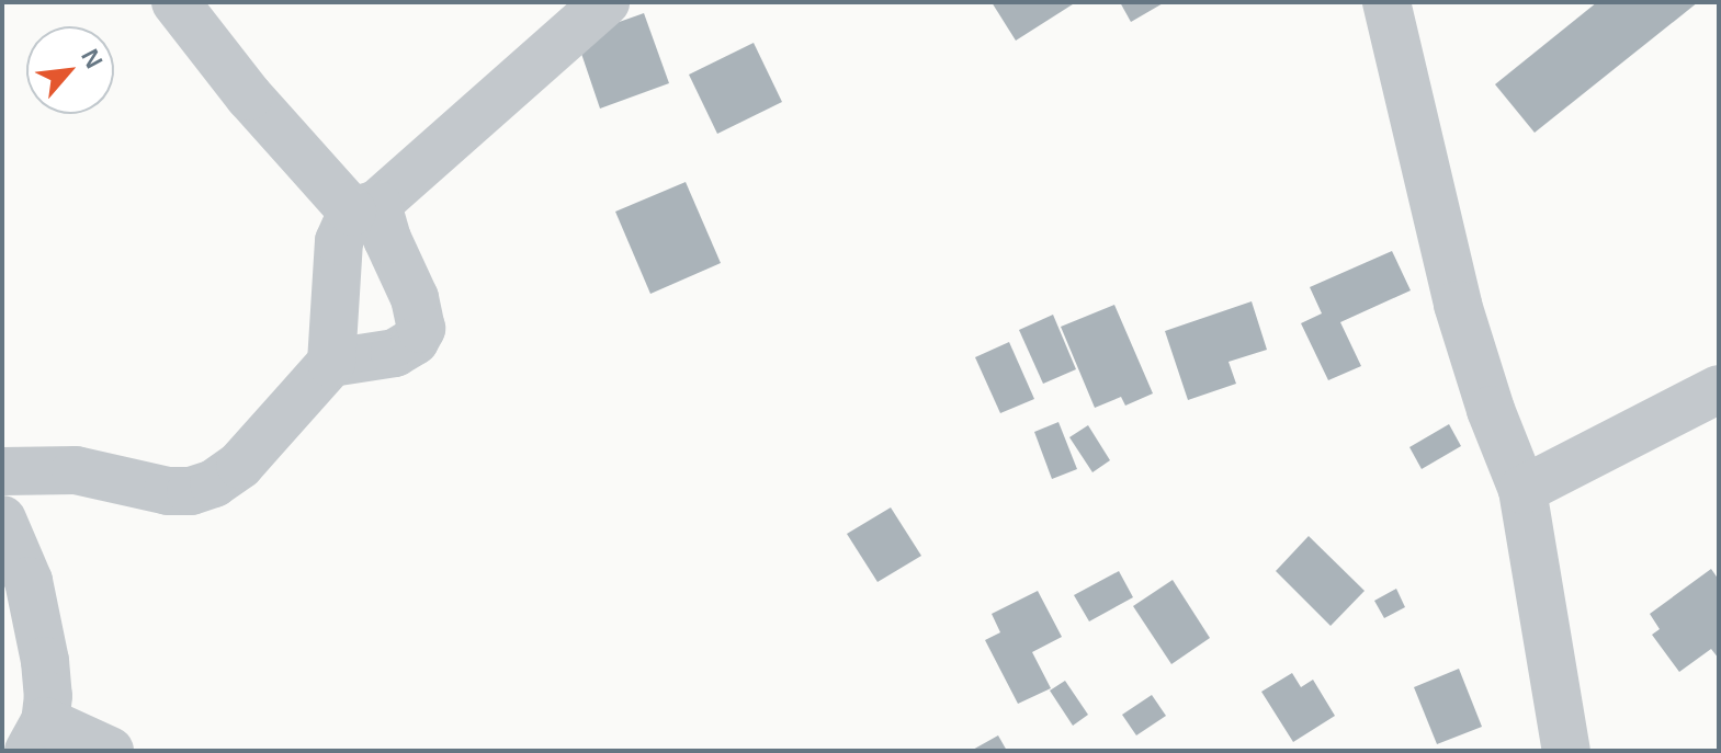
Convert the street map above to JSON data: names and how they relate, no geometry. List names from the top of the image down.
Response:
{
  "north": "top right"
}
